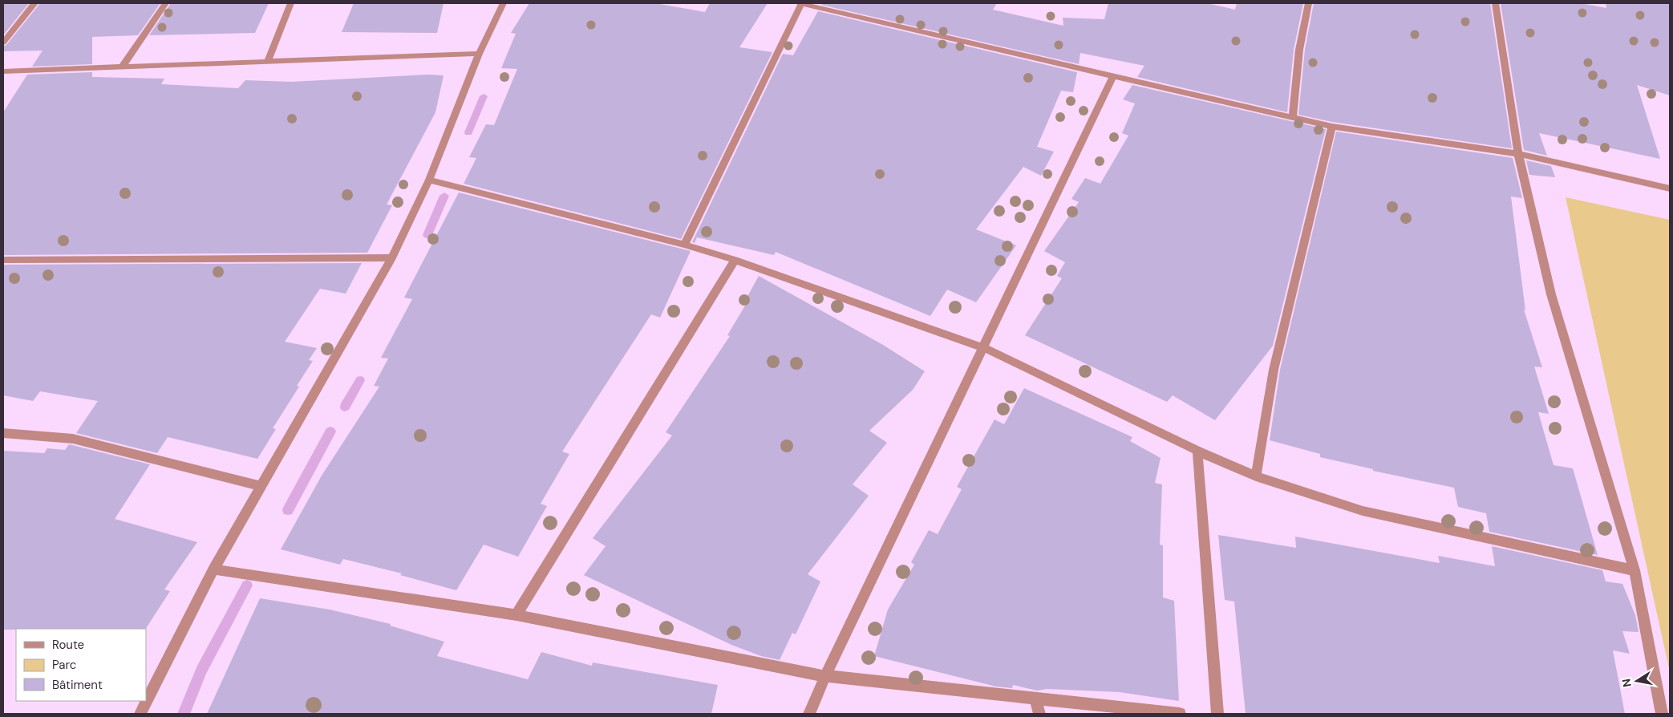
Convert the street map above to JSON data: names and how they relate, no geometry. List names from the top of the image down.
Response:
{
  "legend": ["Route", "Parc", "Bâtiment"],
  "north": "left"
}
